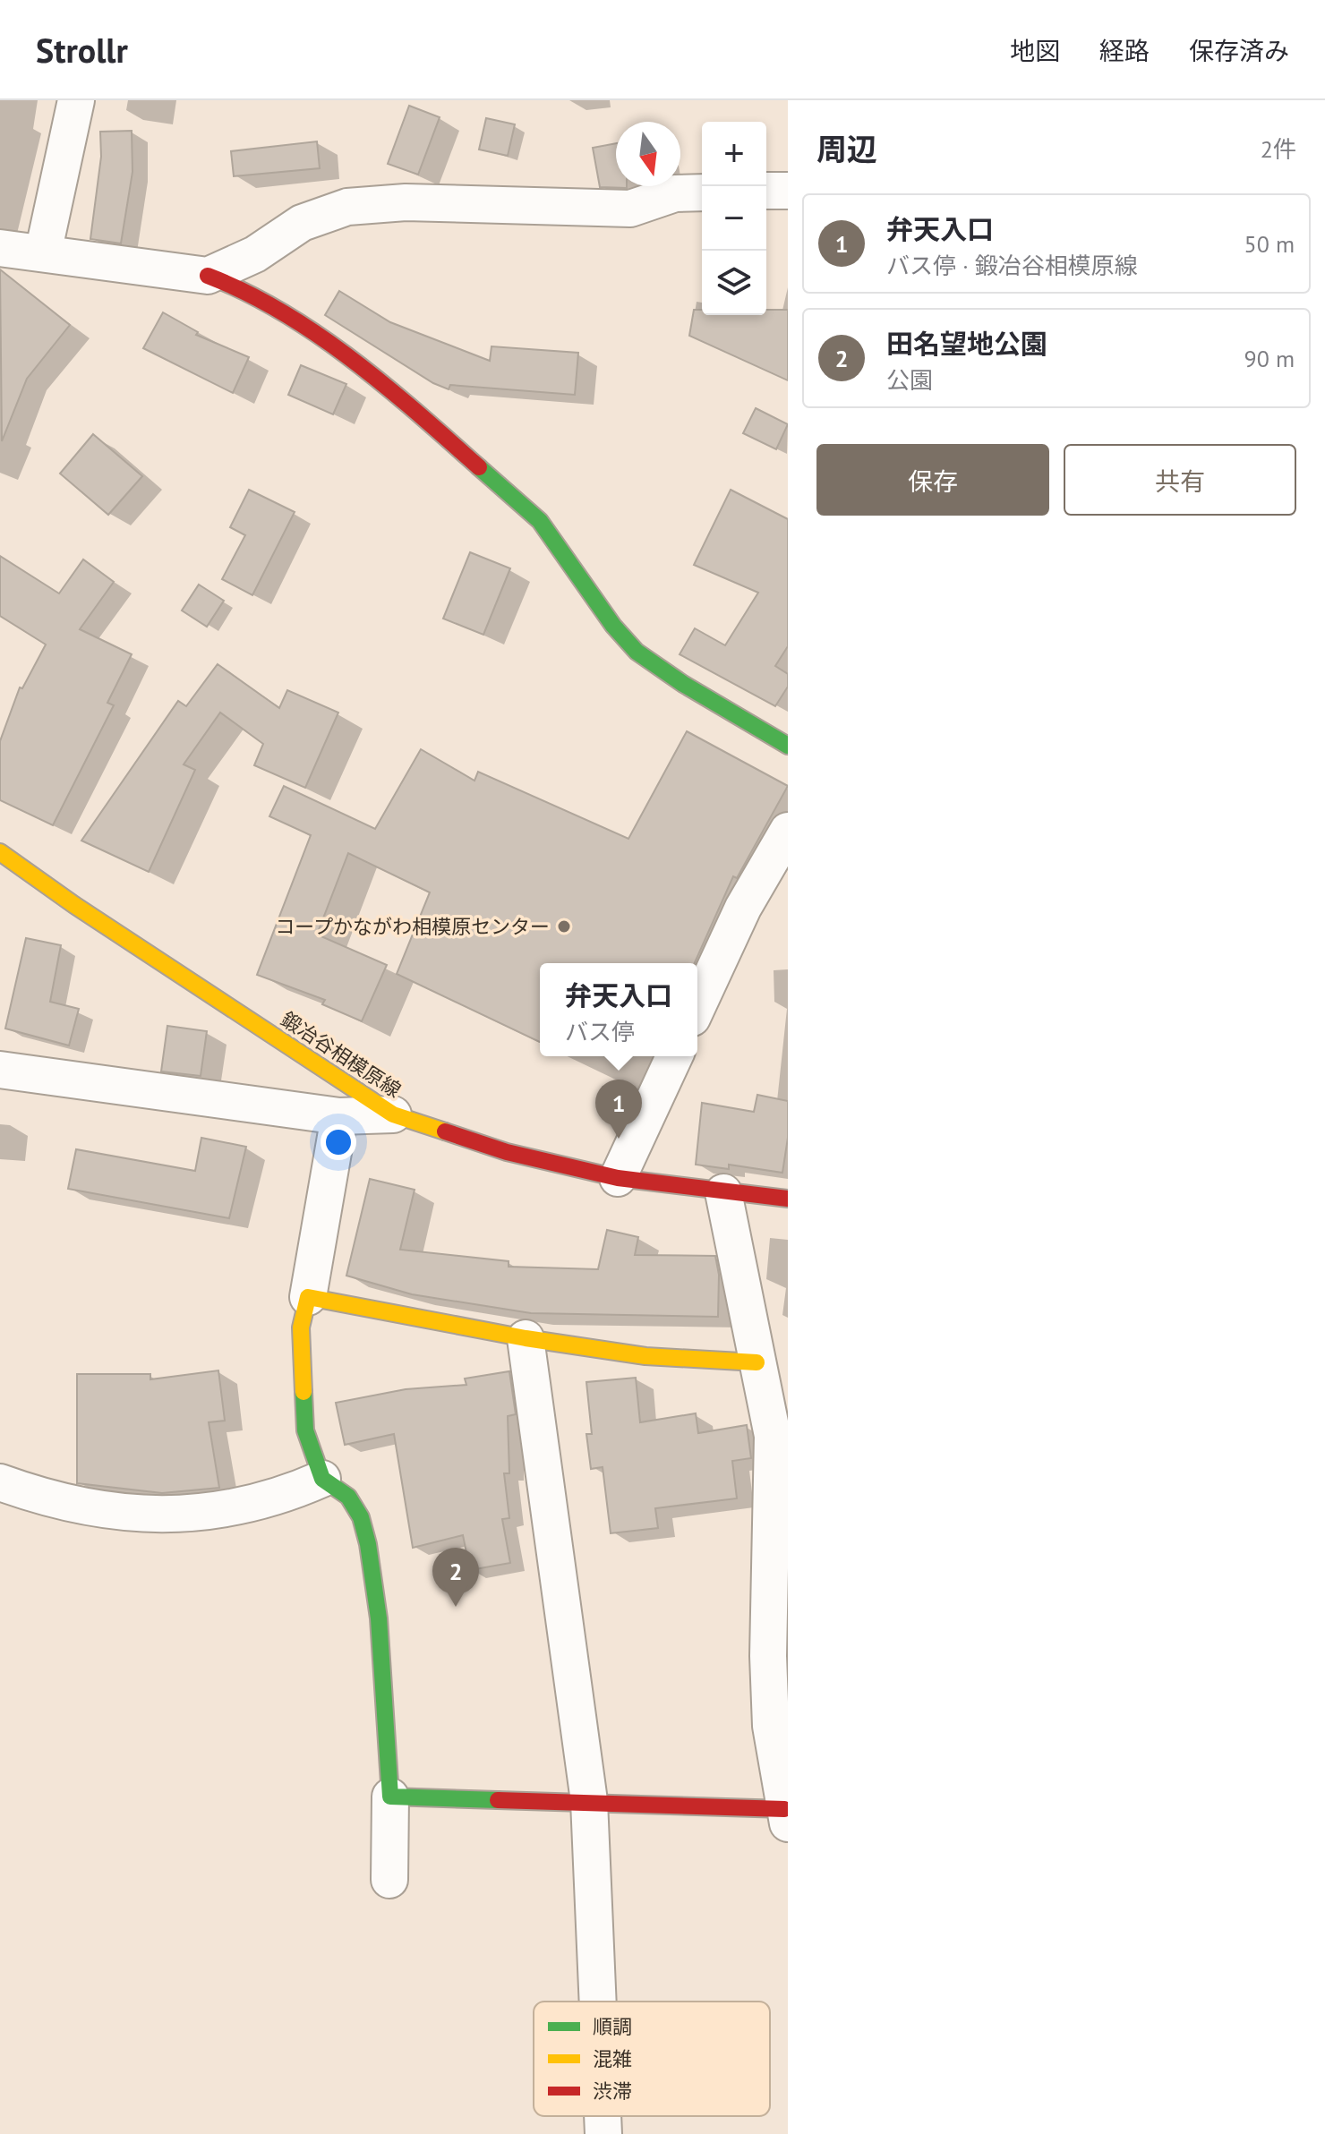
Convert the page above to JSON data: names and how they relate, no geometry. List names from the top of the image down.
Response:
{
  "streets": {
    "street": ["鍛冶谷相模原線"]
  },
  "places": ["コープかながわ相模原センター"],
  "legend": ["順調", "混雑", "渋滞"],
  "north": "bottom",
  "page": {
    "header": "Strollr",
    "nav": ["地図", "経路", "保存済み"],
    "heading": ["周辺", "2件"],
    "map_buttons": ["+", "−"],
    "list": [
      {
        "mark": "1",
        "name": "弁天入口",
        "note": "バス停 · 鍛冶谷相模原線",
        "value": "50 m"
      },
      {
        "mark": "2",
        "name": "田名望地公園",
        "note": "公園",
        "value": "90 m"
      }
    ],
    "buttons": ["保存", "共有"],
    "popup": ["弁天入口", "バス停"],
    "pins": ["1", "2"]
  }
}
